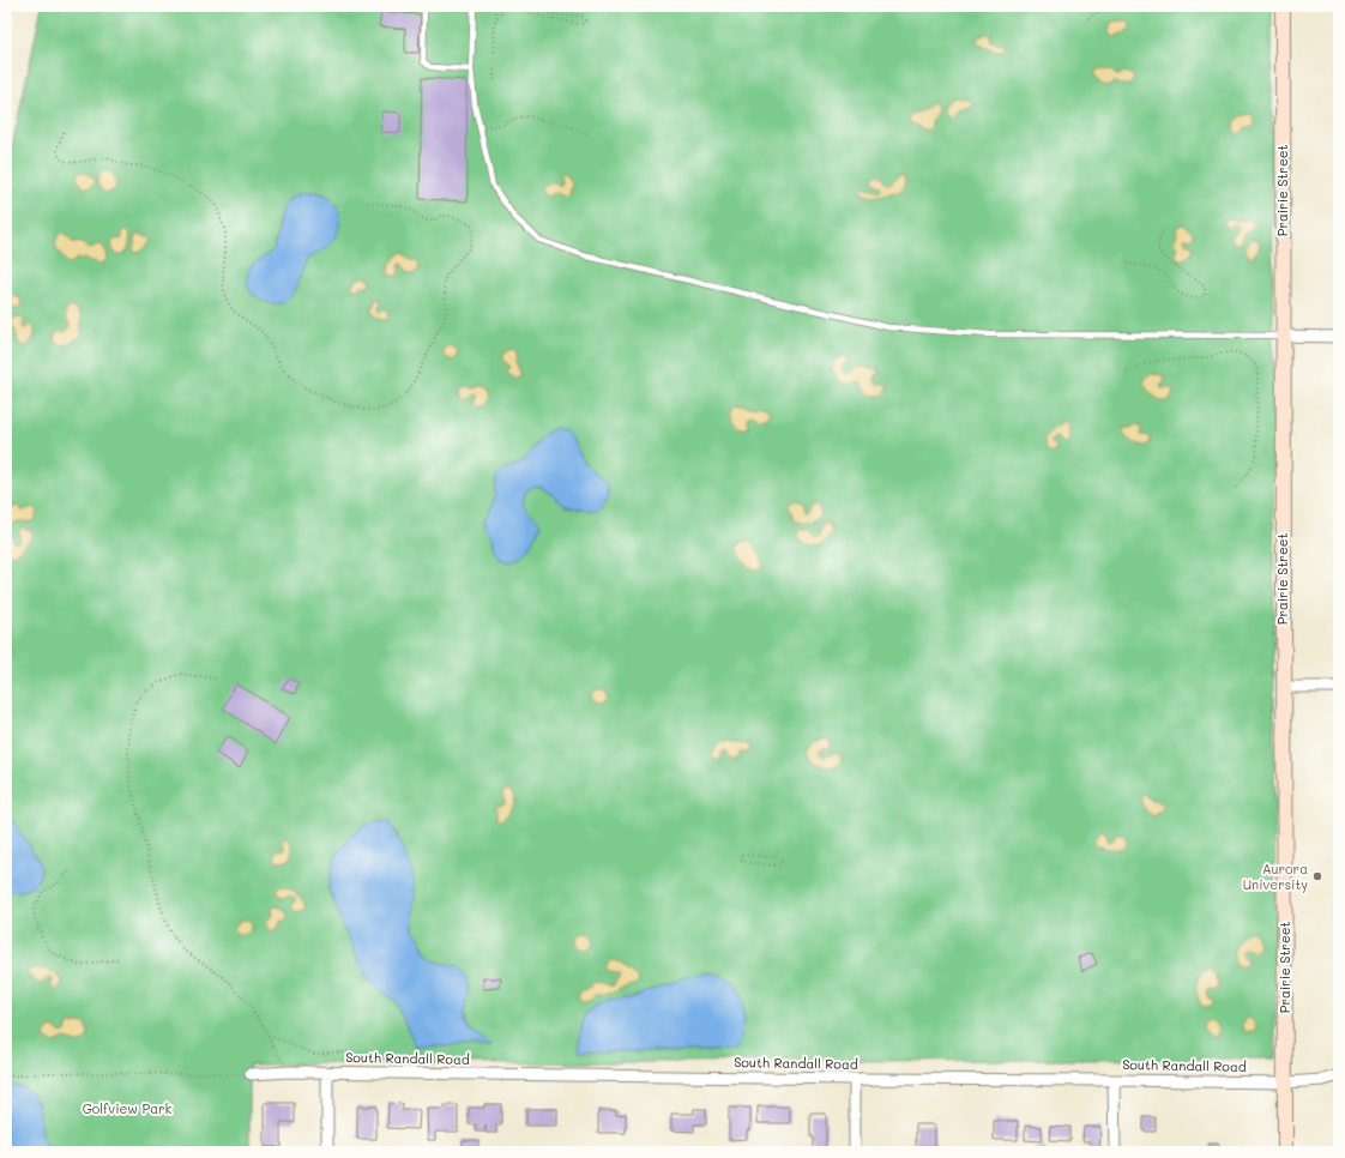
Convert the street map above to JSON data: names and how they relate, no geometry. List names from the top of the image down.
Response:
{
  "streets": {
    "street": ["Prairie Street", "South Randall Road"]
  },
  "crossings": [
    ["Prairie Street", "South Randall Road"]
  ],
  "parks": ["Golfview Park"],
  "places": ["Aurora University"]
}
